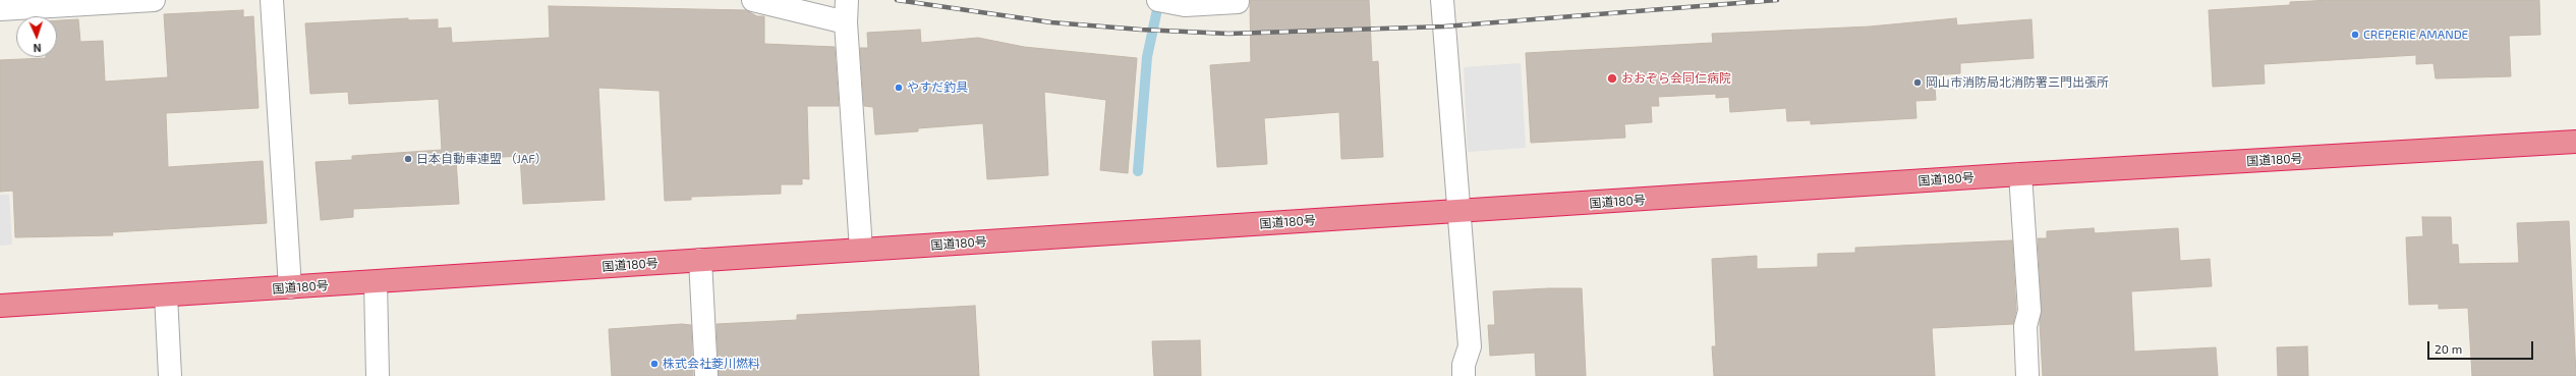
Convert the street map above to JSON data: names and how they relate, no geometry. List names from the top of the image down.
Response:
{
  "streets": {
    "highway": ["国道180号"]
  },
  "places": [
    "CREPERIE AMANDE",
    "おおぞら会同仁病院",
    "岡山市消防局北消防署三門出張所",
    "やすだ釣具",
    "日本自動車連盟 （JAF）",
    "株式会社菱川燃料"
  ],
  "scale_bar": "20 m",
  "north": "bottom"
}
